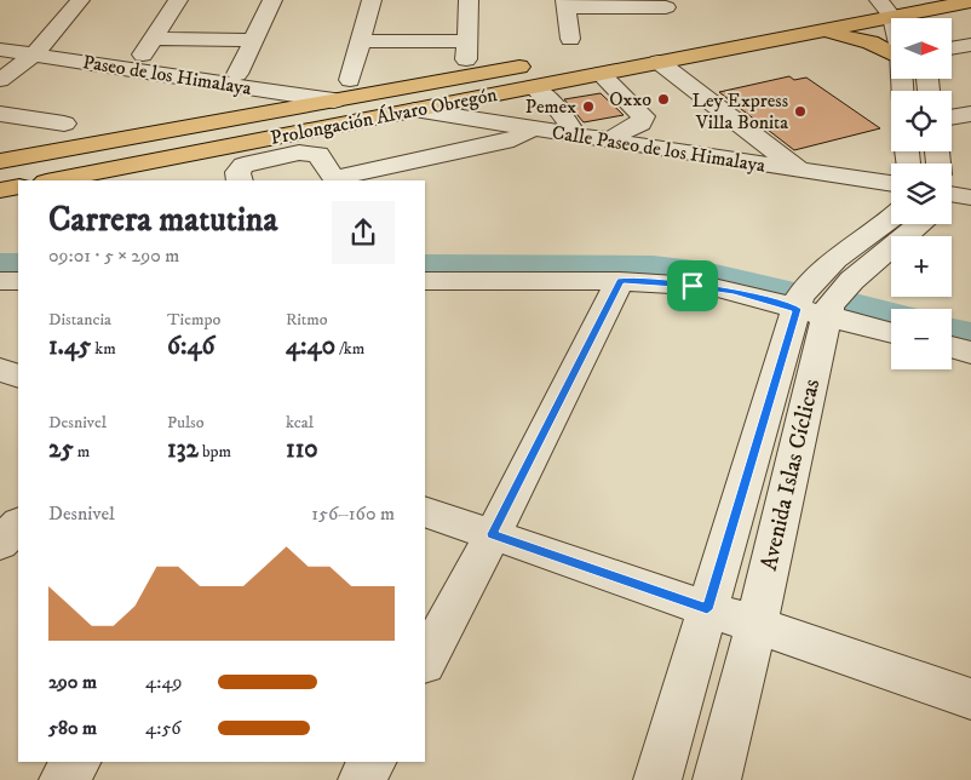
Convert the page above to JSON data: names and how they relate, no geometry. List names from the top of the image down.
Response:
{
  "streets": {
    "main road": ["Prolongación Álvaro Obregón"],
    "street": ["Paseo de los Himalaya", "Calle Paseo de los Himalaya", "Avenida Islas Cíclicas"]
  },
  "crossings": [
    ["Paseo de los Himalaya", "Prolongación Álvaro Obregón"],
    ["Prolongación Álvaro Obregón", "Calle Paseo de los Himalaya"]
  ],
  "places": ["Oxxo", "Pemex", "Ley Express Villa Bonita"],
  "north": "right",
  "page": {
    "map_buttons": ["+", "−"],
    "heading": ["Carrera matutina", "09:01 · 5 × 290 m"],
    "stats": [
      ["Distancia", "1.45 km"],
      ["Tiempo", "6:46"],
      ["Ritmo", "4:40 /km"],
      ["Desnivel", "25 m"],
      ["Pulso", "132 bpm"],
      ["kcal", "110"]
    ],
    "chart": ["Desnivel", "156–160 m"],
    "list": [
      {
        "name": "290 m",
        "note": "4:49"
      },
      {
        "name": "580 m",
        "note": "4:56"
      }
    ]
  }
}
